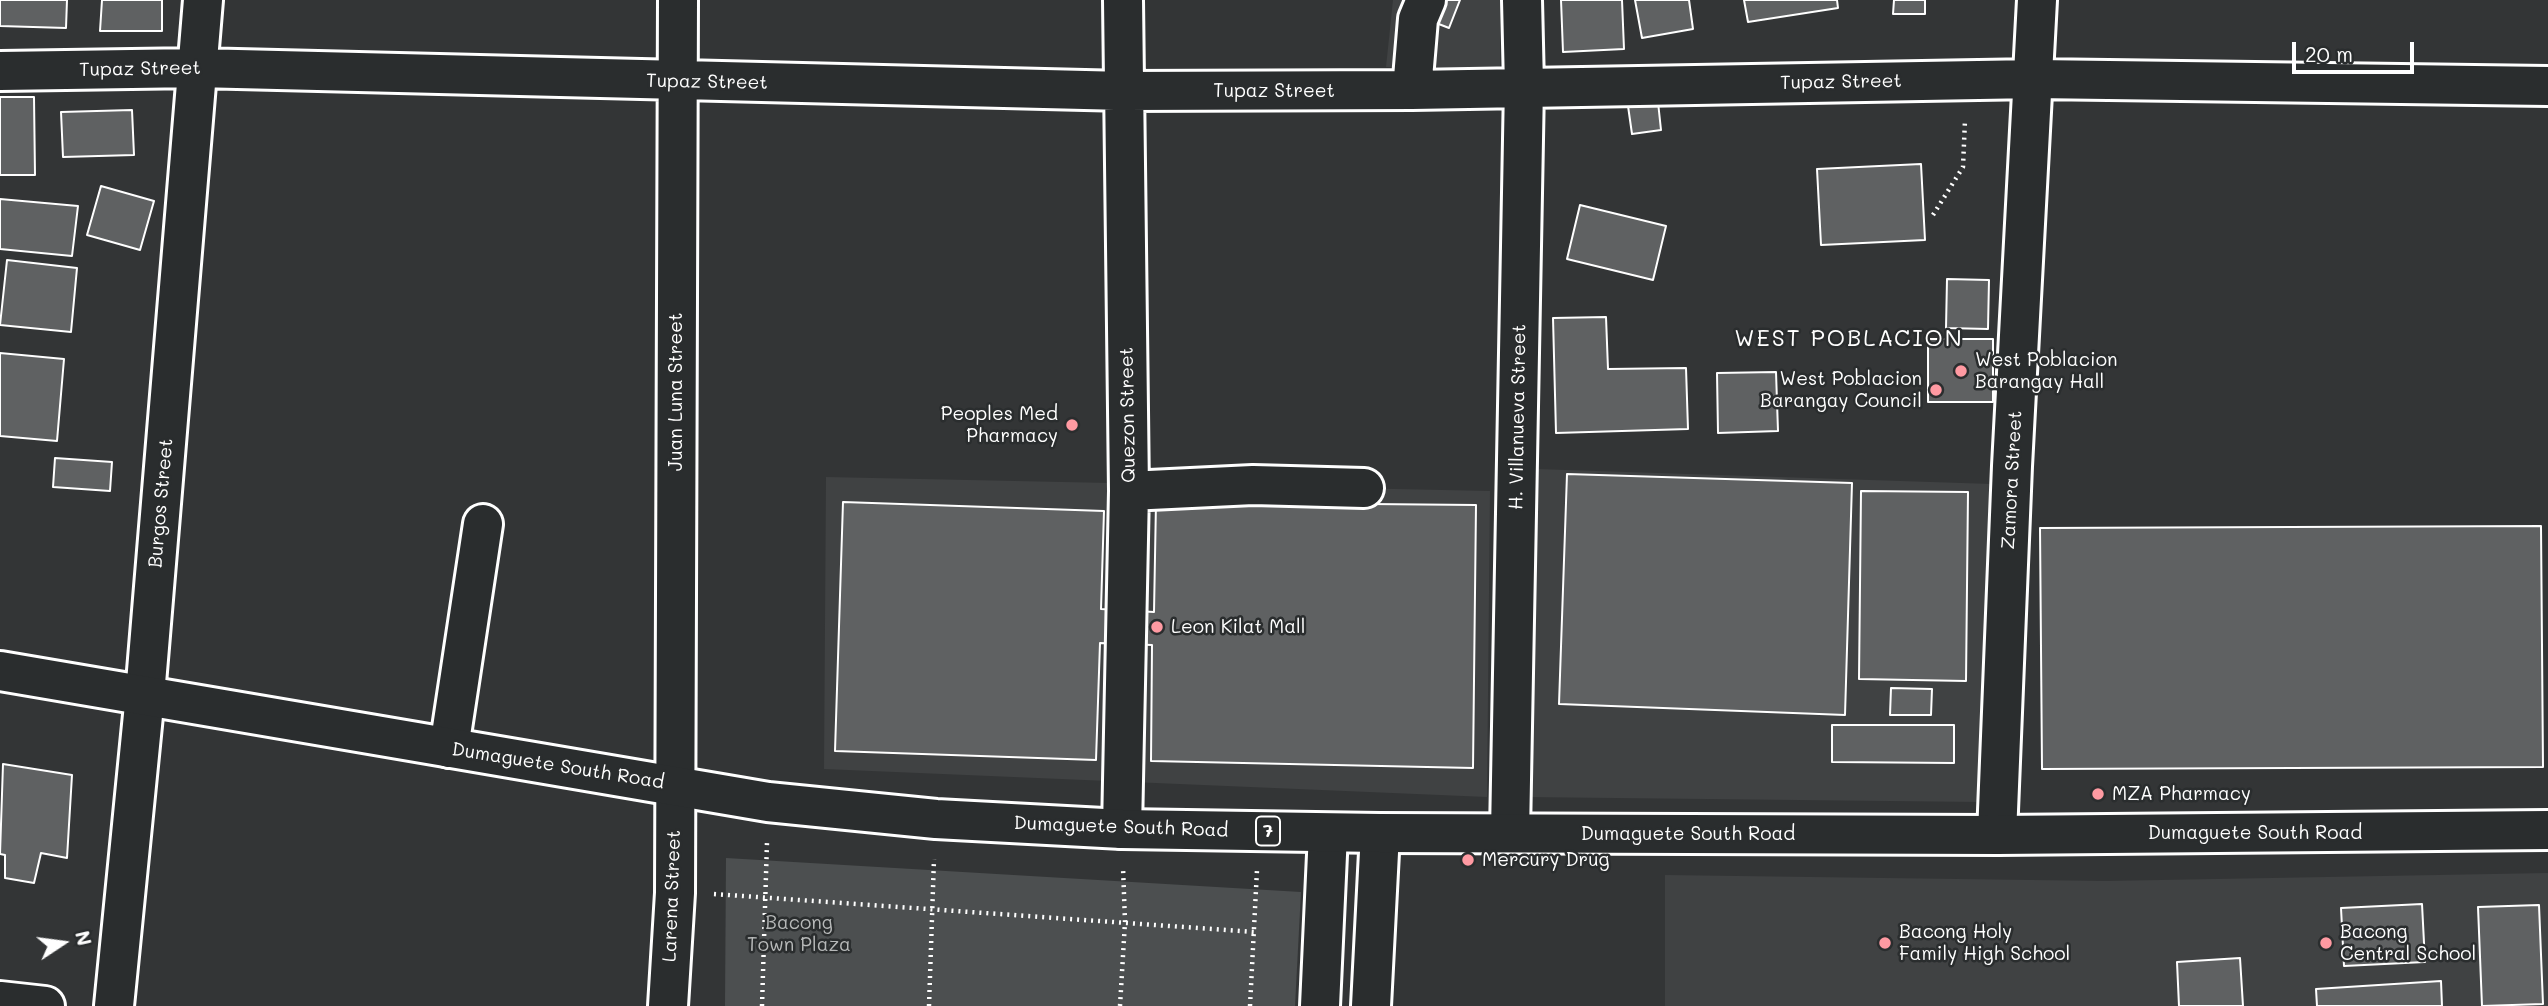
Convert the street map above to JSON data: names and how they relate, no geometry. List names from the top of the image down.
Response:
{
  "streets": {
    "street": [
      "Tupaz Street",
      "Juan Luna Street",
      "Quezon Street",
      "H. Villanueva Street",
      "Zamora Street",
      "Burgos Street",
      "Dumaguete South Road",
      "7",
      "Larena Street"
    ]
  },
  "crossings": [
    ["Tupaz Street", "Juan Luna Street"],
    ["Tupaz Street", "Quezon Street"],
    ["Tupaz Street", "H. Villanueva Street"],
    ["Tupaz Street", "Zamora Street"],
    ["Tupaz Street", "Burgos Street"],
    ["Juan Luna Street", "Dumaguete South Road"],
    ["Juan Luna Street", "Larena Street"],
    ["Quezon Street", "Dumaguete South Road"],
    ["H. Villanueva Street", "Dumaguete South Road"],
    ["Zamora Street", "Dumaguete South Road"],
    ["Burgos Street", "Dumaguete South Road"],
    ["Dumaguete South Road", "Larena Street"]
  ],
  "districts": ["WEST POBLACION"],
  "parks": ["Bacong Town Plaza"],
  "places": [
    "West Poblacion Barangay Hall",
    "West Poblacion Barangay Council",
    "Peoples Med Pharmacy",
    "Leon Kilat Mall",
    "MZA Pharmacy",
    "Mercury Drug",
    "Bacong Holy Family High School",
    "Bacong Central School"
  ],
  "scale_bar": "20 m",
  "north": "right"
}
